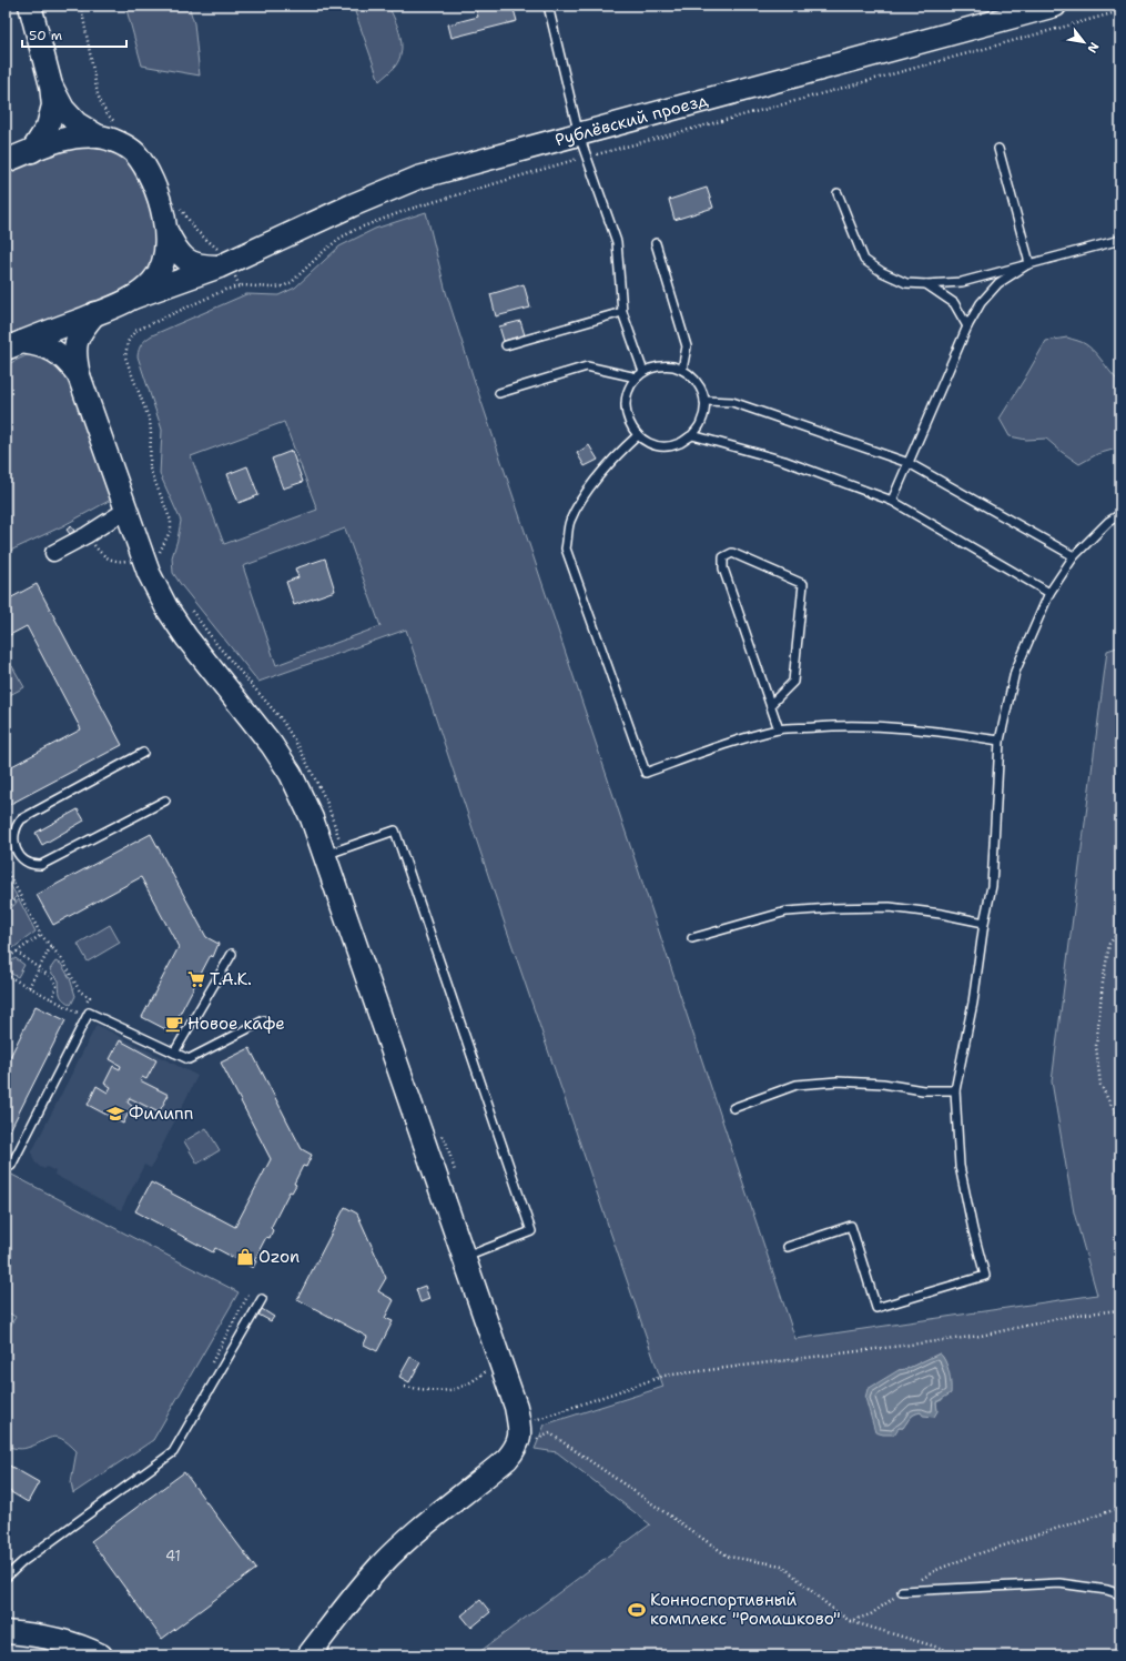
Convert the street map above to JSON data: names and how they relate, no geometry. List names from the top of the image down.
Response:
{
  "streets": {
    "street": ["Рублёвский проезд"]
  },
  "places": {
    "supermarket": ["Т.А.К."],
    "cafe": ["Новое кафе"],
    "school or university": ["Филипп"],
    "shop": ["Ozon"],
    "sports": ["Конноспортивный комплекс \"Ромашково\""]
  },
  "house_numbers": ["41"],
  "scale_bar": "50 m",
  "north": "bottom right"
}
